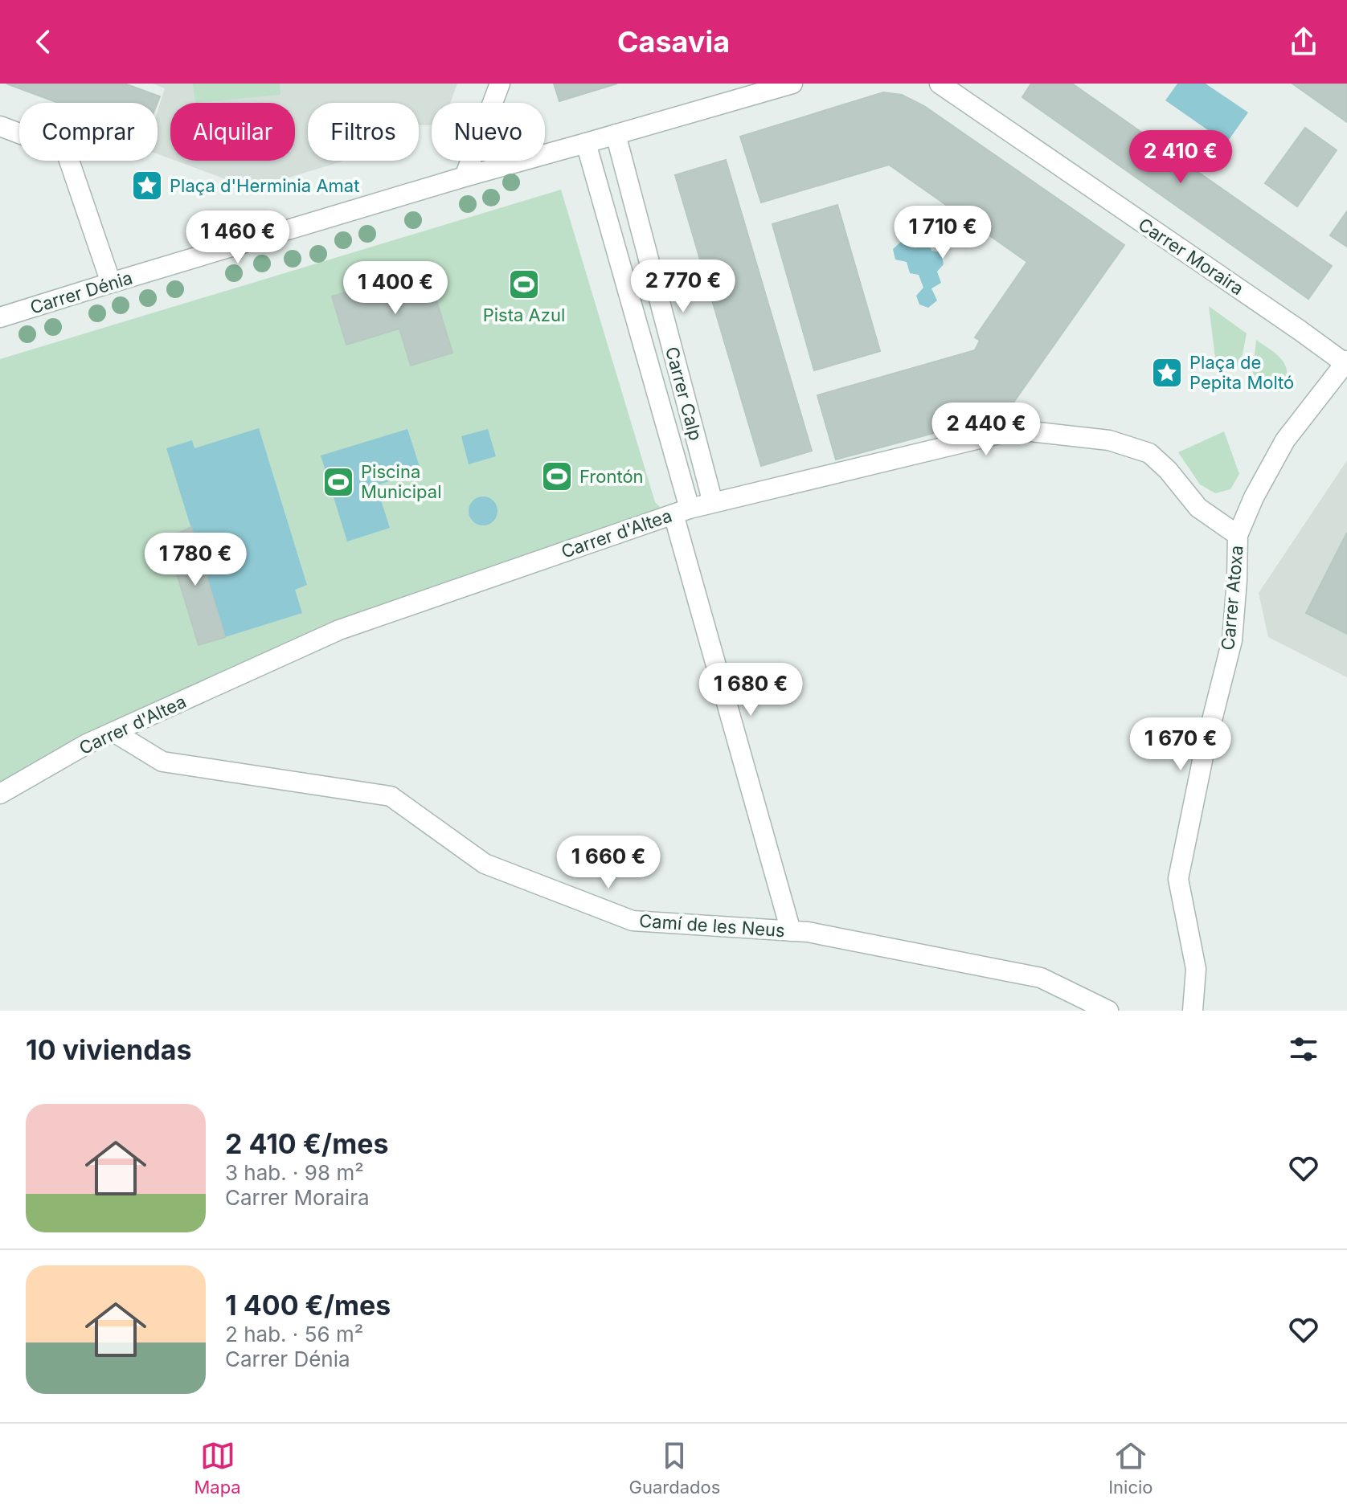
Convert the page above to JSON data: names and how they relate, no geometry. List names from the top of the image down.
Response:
{
  "streets": {
    "street": [
      "Carrer Moraira",
      "Carrer Dénia",
      "Carrer Calp",
      "Carrer d'Altea",
      "Carrer Atoxa",
      "Camí de les Neus"
    ]
  },
  "crossings": [
    ["Carrer Moraira", "Carrer Atoxa"],
    ["Carrer Dénia", "Carrer Calp"],
    ["Carrer Calp", "Carrer d'Altea"],
    ["Carrer Calp", "Camí de les Neus"],
    ["Carrer d'Altea", "Carrer Atoxa"],
    ["Carrer d'Altea", "Camí de les Neus"]
  ],
  "places": {
    "place": ["Plaça d'Herminia Amat", "Plaça de Pepita Moltó"],
    "sports": ["Pista Azul", "Frontón", "Piscina Municipal"]
  },
  "page": {
    "header": "Casavia",
    "chip": [
      "Comprar",
      "Alquilar",
      "Filtros",
      "Nuevo"
    ],
    "price": [
      "2 410 €",
      "1 710 €",
      "1 460 €",
      "2 770 €",
      "1 400 €",
      "2 440 €",
      "1 780 €",
      "1 680 €",
      "1 670 €",
      "1 660 €"
    ],
    "heading": "10 viviendas",
    "list": [
      {
        "name": "2 410 €/mes",
        "note": "3 hab. · 98 m² · Carrer Moraira"
      },
      {
        "name": "1 400 €/mes",
        "note": "2 hab. · 56 m² · Carrer Dénia"
      }
    ],
    "tabs": ["Mapa", "Guardados", "Inicio"]
  }
}
